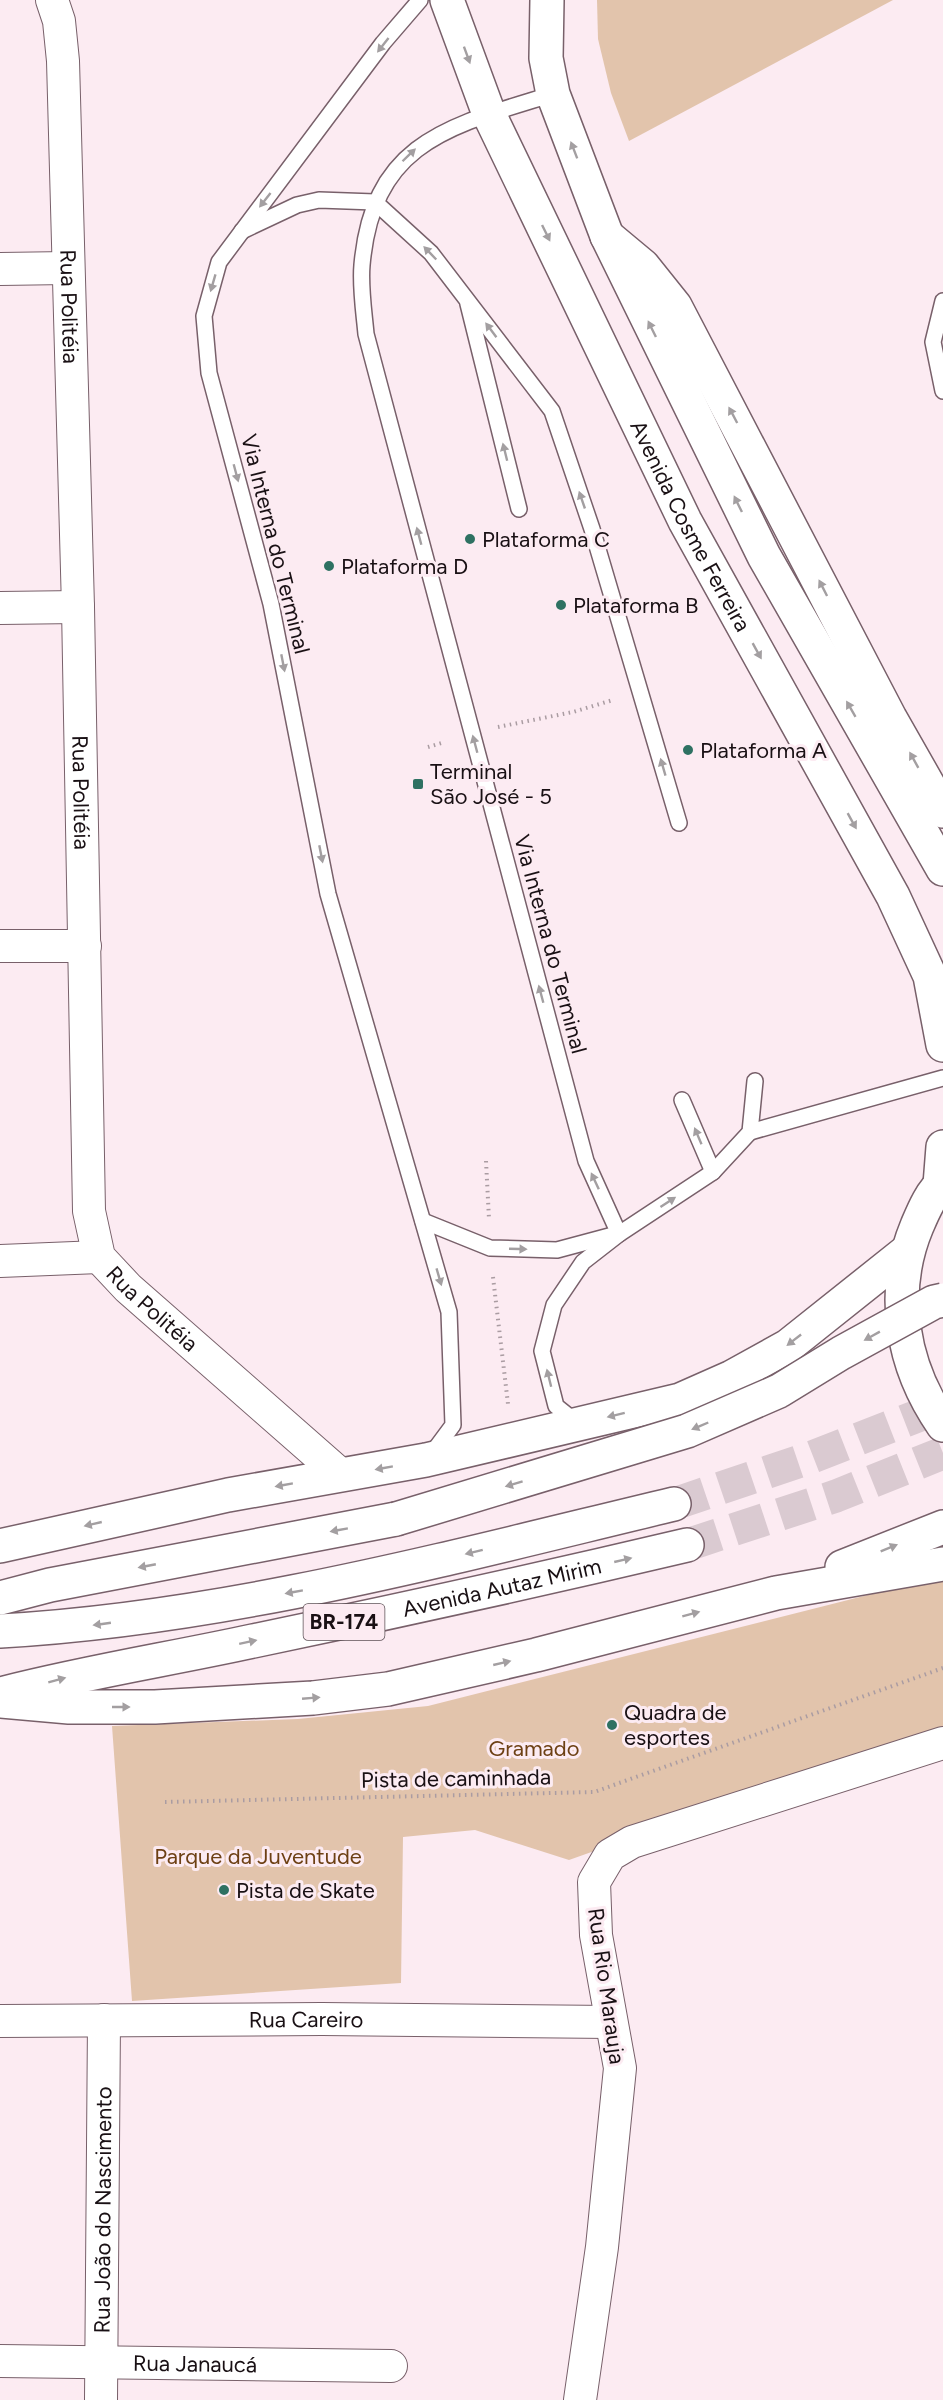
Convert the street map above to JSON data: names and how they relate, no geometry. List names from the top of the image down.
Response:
{
  "streets": {
    "main road": ["Avenida Cosme Ferreira", "Avenida Autaz Mirim", "BR-174"],
    "street": [
      "Rua Politéia",
      "Rua Rio Marauja",
      "Rua Careiro",
      "Rua João do Nascimento",
      "Rua Janaucá"
    ],
    "lane": ["Via Interna do Terminal"],
    "path": ["Pista de caminhada"]
  },
  "crossings": [
    ["Rua Rio Marauja", "Rua Careiro"],
    ["Rua Careiro", "Rua João do Nascimento"],
    ["Rua João do Nascimento", "Rua Janaucá"]
  ],
  "parks": ["Gramado", "Parque da Juventude"],
  "places": {
    "other": [
      "Plataforma C",
      "Plataforma D",
      "Plataforma B",
      "Plataforma A",
      "Quadra de esportes",
      "Pista de Skate"
    ],
    "transit": ["Terminal São José - 5"]
  }
}
